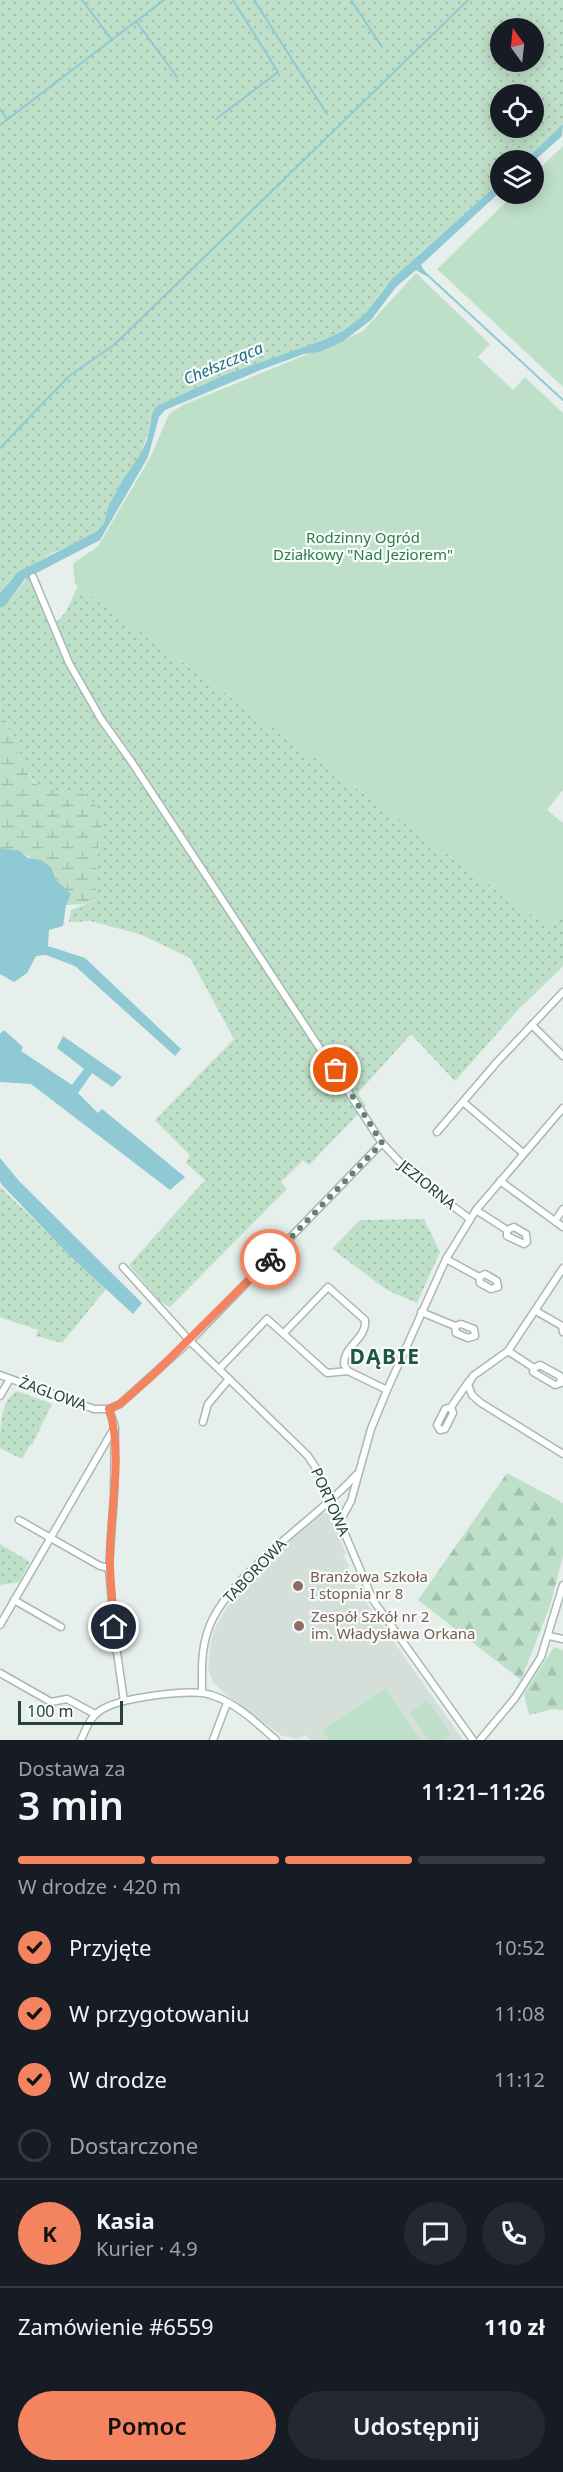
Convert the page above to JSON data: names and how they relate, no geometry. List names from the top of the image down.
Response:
{
  "streets": {
    "street": [
      "JEZIORNA",
      "ŻAGLOWA",
      "PORTOWA",
      "TABOROWA"
    ]
  },
  "crossings": [
    ["JEZIORNA", "ŻAGLOWA"],
    ["ŻAGLOWA", "PORTOWA"],
    ["PORTOWA", "TABOROWA"]
  ],
  "districts": ["DĄBIE"],
  "water": ["Chełszcząca"],
  "parks": ["Rodzinny Ogród Działkowy \"Nad Jeziorem\""],
  "places": ["Branżowa Szkoła I stopnia nr 8", "Zespół Szkół nr 2 im. Władysława Orkana"],
  "scale_bar": "100 m",
  "north": "top",
  "page": {
    "scale": "100 m",
    "heading": ["3 min", "Dostawa za", "11:21–11:26"],
    "panel": [
      "Kasia",
      "Kurier · 4.9",
      "Zamówienie #6559",
      "110 zł"
    ],
    "bar": "W drodze · 420 m",
    "list": [
      ["Przyjęte", "10:52"],
      ["W przygotowaniu", "11:08"],
      ["W drodze", "11:12"],
      "Dostarczone"
    ],
    "round": "K",
    "buttons": ["Pomoc", "Udostępnij"]
  }
}
